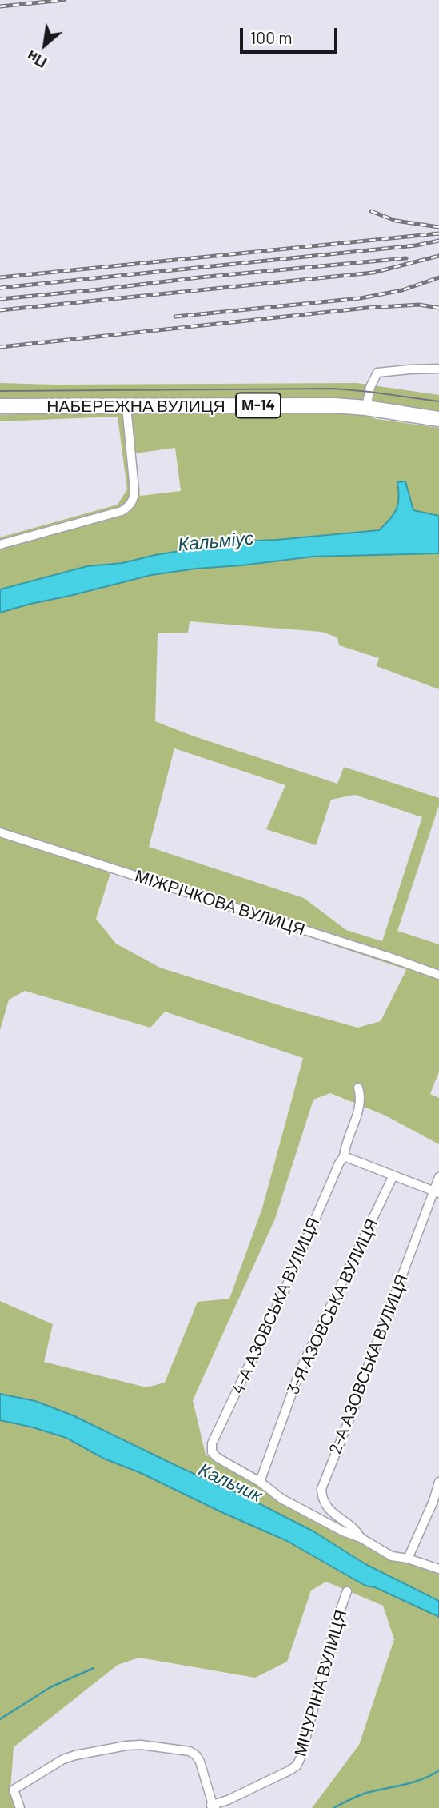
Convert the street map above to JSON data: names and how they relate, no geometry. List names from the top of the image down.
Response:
{
  "streets": {
    "highway": ["М-14", "НАБЕРЕЖНА ВУЛИЦЯ"],
    "street": [
      "МІЖРІЧКОВА ВУЛИЦЯ",
      "4-А АЗОВСЬКА ВУЛИЦЯ",
      "3-Я АЗОВСЬКА ВУЛИЦЯ",
      "2-А АЗОВСЬКА ВУЛИЦЯ",
      "МІЧУРІНА ВУЛИЦЯ"
    ]
  },
  "crossings": [
    ["4-А АЗОВСЬКА ВУЛИЦЯ", "3-Я АЗОВСЬКА ВУЛИЦЯ"]
  ],
  "water": ["Кальміус", "Кальчик"],
  "scale_bar": "100 m",
  "north": "bottom left"
}
